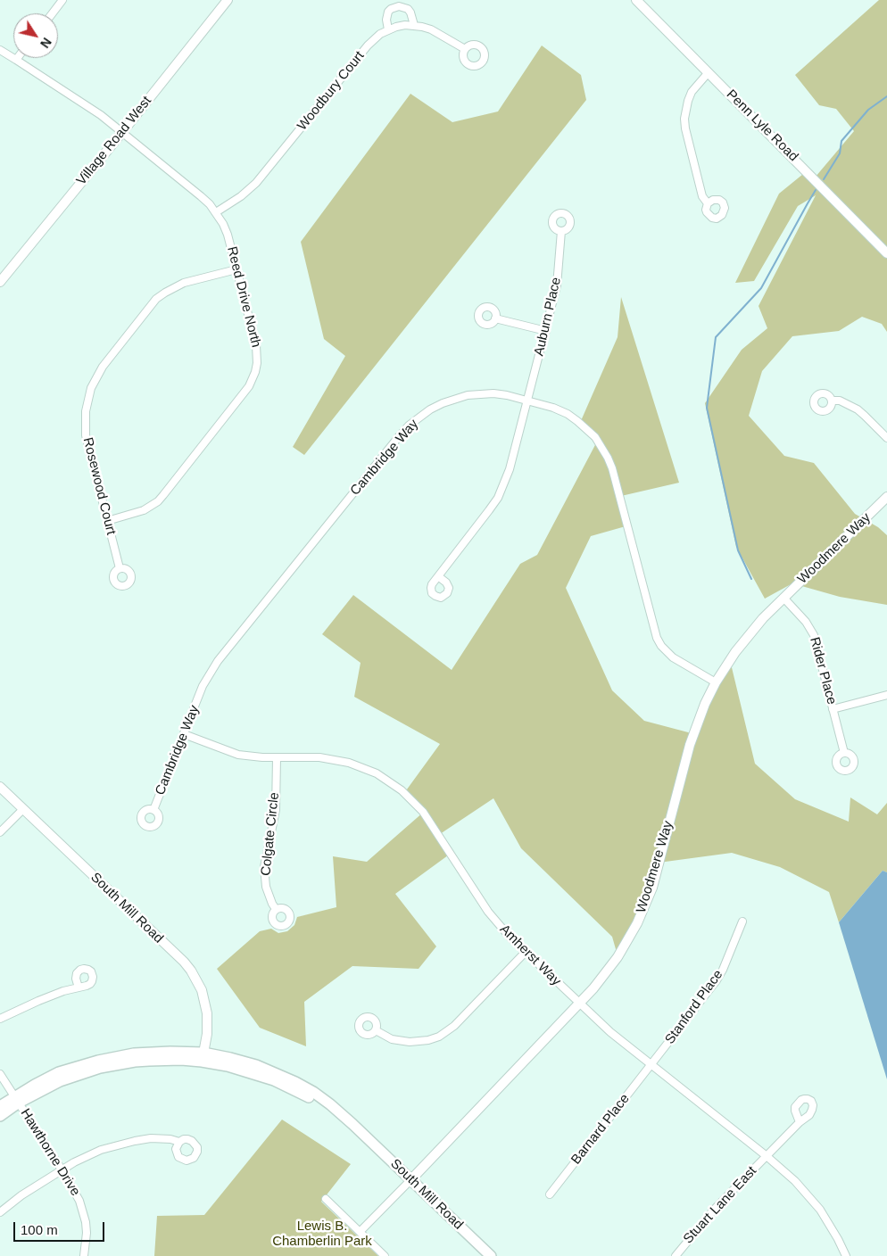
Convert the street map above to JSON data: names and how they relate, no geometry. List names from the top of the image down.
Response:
{
  "streets": {
    "main road": ["South Mill Road"],
    "street": [
      "Woodbury Court",
      "Penn Lyle Road",
      "Village Road West",
      "Reed Drive North",
      "Auburn Place",
      "Cambridge Way",
      "Rosewood Court",
      "Woodmere Way",
      "Rider Place",
      "Colgate Circle",
      "Amherst Way",
      "Stanford Place",
      "Barnard Place",
      "Hawthorne Drive",
      "Stuart Lane East"
    ]
  },
  "crossings": [
    ["Woodbury Court", "Reed Drive North"],
    ["Village Road West", "Reed Drive North"],
    ["Reed Drive North", "Rosewood Court"],
    ["Auburn Place", "Cambridge Way"],
    ["Cambridge Way", "Woodmere Way"],
    ["Cambridge Way", "Amherst Way"],
    ["Woodmere Way", "Rider Place"],
    ["Woodmere Way", "South Mill Road"],
    ["Woodmere Way", "Amherst Way"],
    ["Colgate Circle", "Amherst Way"],
    ["Amherst Way", "Stanford Place"],
    ["Amherst Way", "Barnard Place"],
    ["Amherst Way", "Stuart Lane East"],
    ["Stanford Place", "Barnard Place"]
  ],
  "parks": ["Lewis B. Chamberlin Park"],
  "scale_bar": "100 m",
  "north": "bottom right"
}
